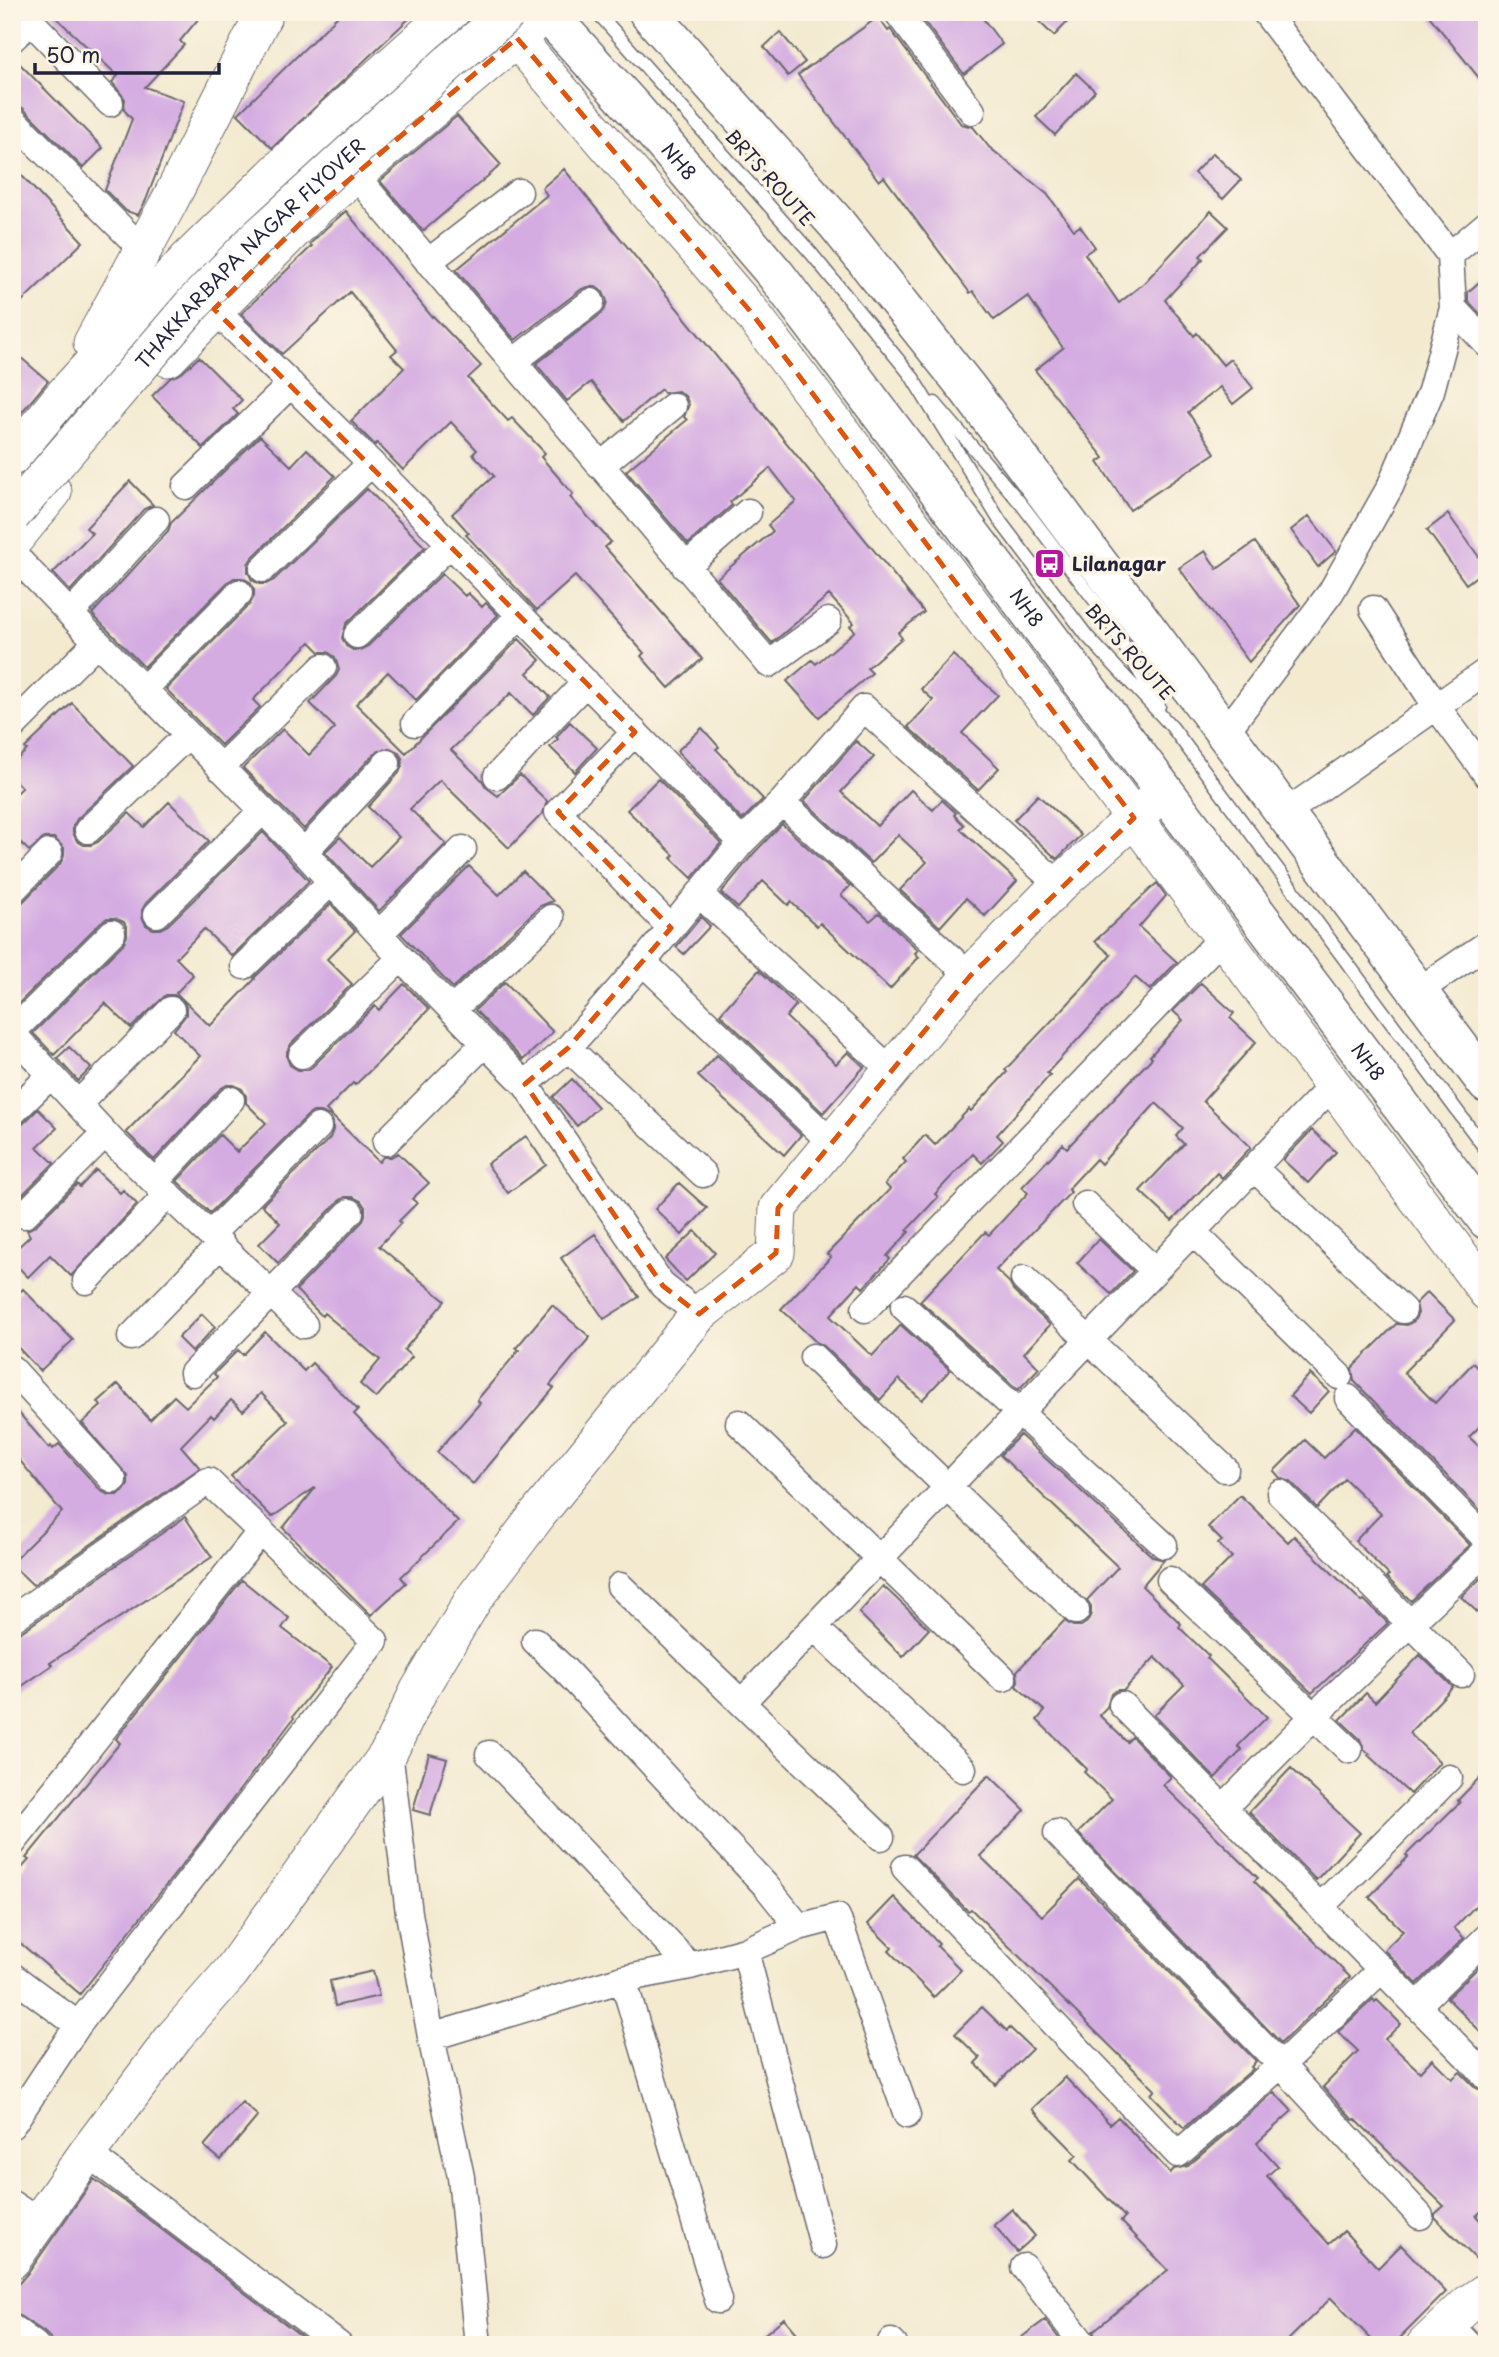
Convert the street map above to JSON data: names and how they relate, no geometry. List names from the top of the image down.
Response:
{
  "streets": {
    "main road": ["NH8"],
    "street": ["THAKKARBAPA NAGAR FLYOVER"],
    "lane": ["BRTS ROUTE"]
  },
  "places": {
    "bus stop": ["Lilanagar"]
  },
  "scale_bar": "50 m"
}
